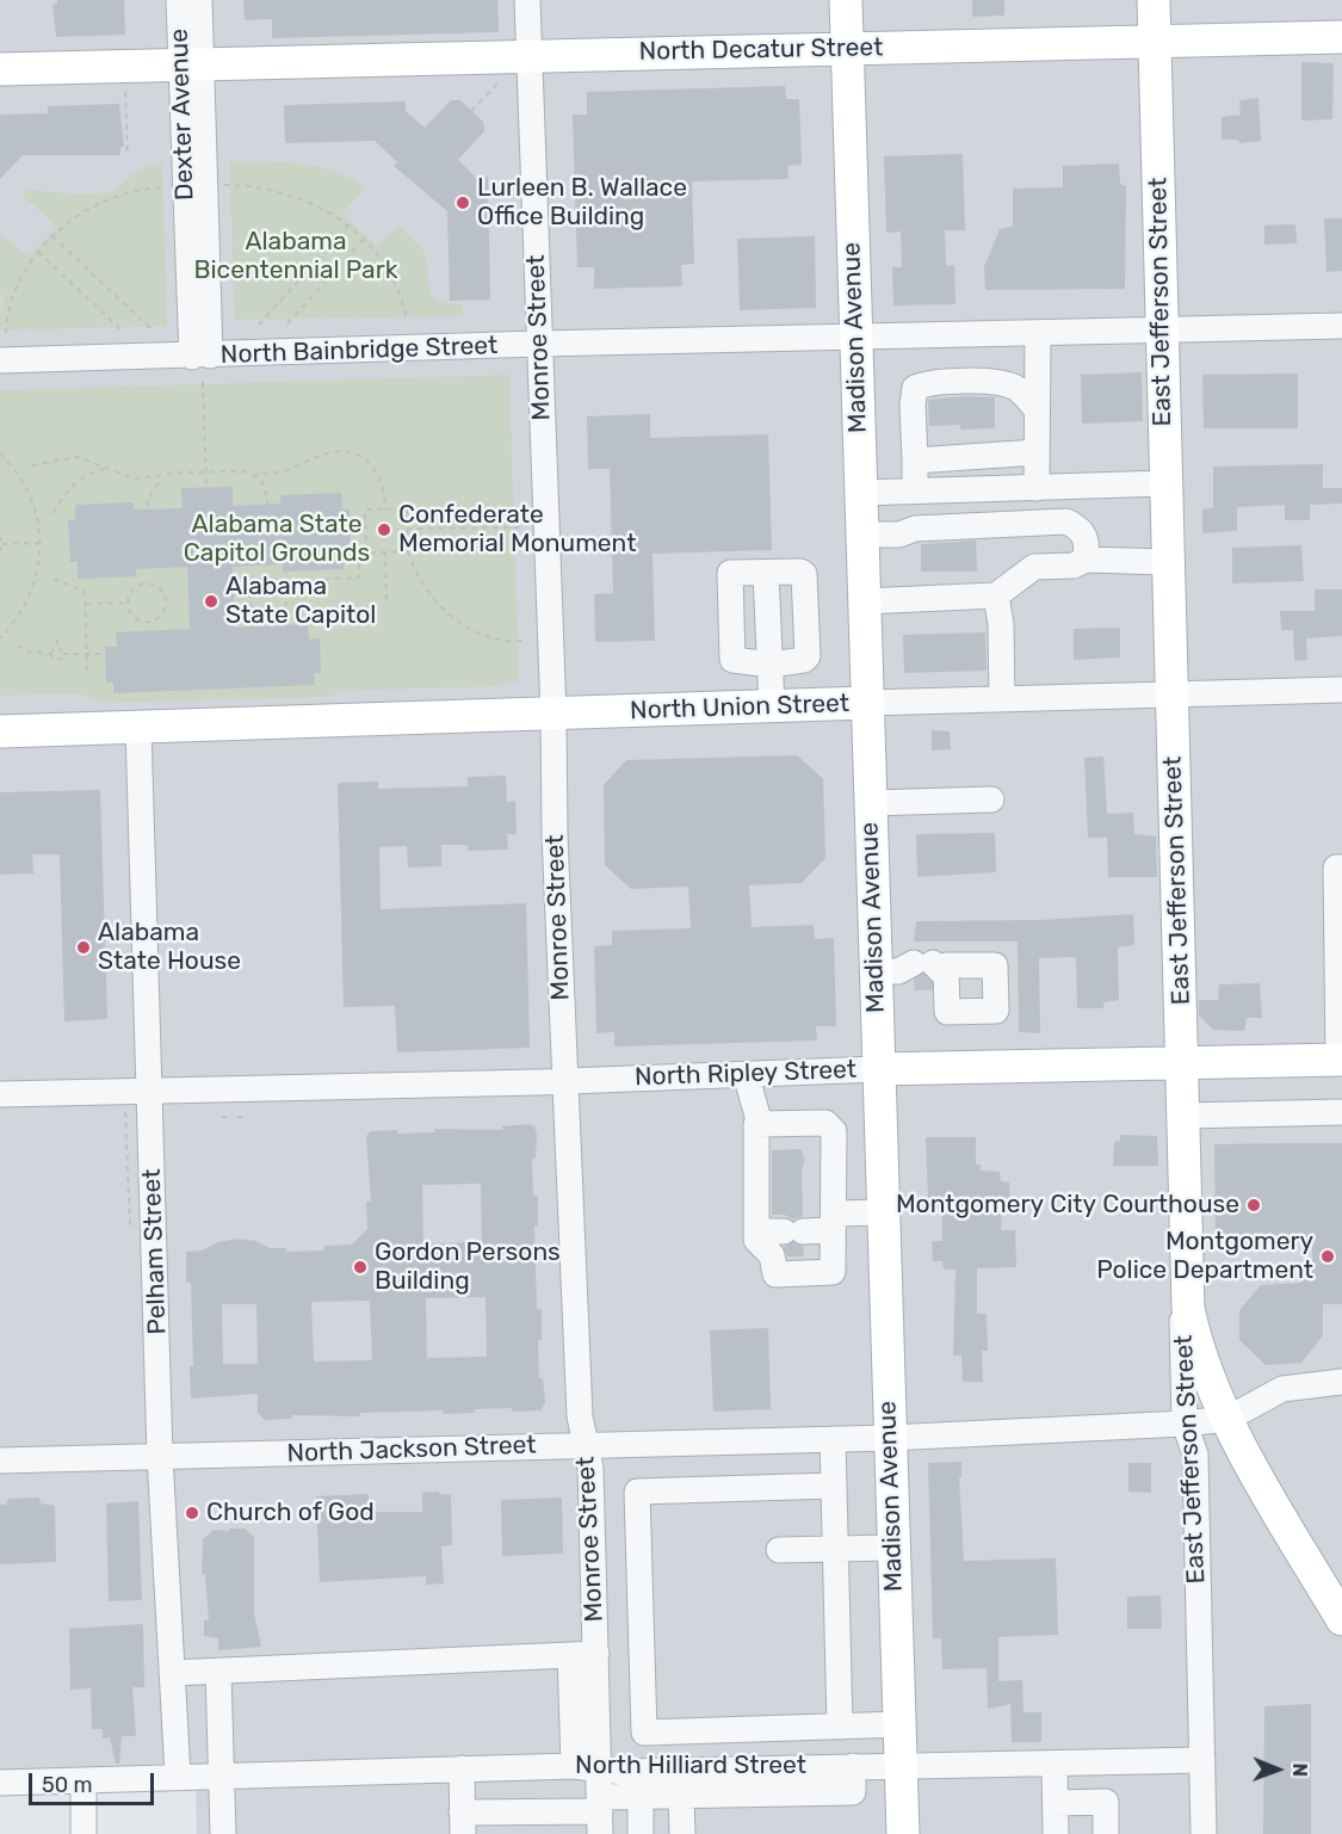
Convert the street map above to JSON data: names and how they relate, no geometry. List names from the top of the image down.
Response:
{
  "streets": {
    "main road": [
      "North Decatur Street",
      "East Jefferson Street",
      "Madison Avenue",
      "North Union Street",
      "North Ripley Street"
    ],
    "street": [
      "Dexter Avenue",
      "Monroe Street",
      "North Bainbridge Street",
      "Pelham Street",
      "North Jackson Street",
      "North Hilliard Street"
    ]
  },
  "crossings": [
    ["North Decatur Street", "Dexter Avenue"],
    ["North Decatur Street", "East Jefferson Street"],
    ["North Decatur Street", "Monroe Street"],
    ["North Decatur Street", "Madison Avenue"],
    ["Dexter Avenue", "North Bainbridge Street"],
    ["East Jefferson Street", "North Bainbridge Street"],
    ["East Jefferson Street", "North Union Street"],
    ["East Jefferson Street", "North Ripley Street"],
    ["East Jefferson Street", "North Jackson Street"],
    ["East Jefferson Street", "North Hilliard Street"],
    ["Monroe Street", "North Bainbridge Street"],
    ["Monroe Street", "North Union Street"],
    ["Monroe Street", "North Ripley Street"],
    ["Monroe Street", "North Jackson Street"],
    ["Monroe Street", "North Hilliard Street"],
    ["Madison Avenue", "North Bainbridge Street"],
    ["Madison Avenue", "North Union Street"],
    ["Madison Avenue", "North Ripley Street"],
    ["Madison Avenue", "North Jackson Street"],
    ["Madison Avenue", "North Hilliard Street"],
    ["North Union Street", "Pelham Street"],
    ["North Ripley Street", "Pelham Street"],
    ["Pelham Street", "North Jackson Street"],
    ["Pelham Street", "North Hilliard Street"]
  ],
  "parks": ["Alabama Bicentennial Park", "Alabama State Capitol Grounds"],
  "places": [
    "Lurleen B. Wallace Office Building",
    "Confederate Memorial Monument",
    "Alabama State Capitol",
    "Alabama State House",
    "Montgomery City Courthouse",
    "Montgomery Police Department",
    "Gordon Persons Building",
    "Church of God"
  ],
  "scale_bar": "50 m",
  "north": "right"
}
